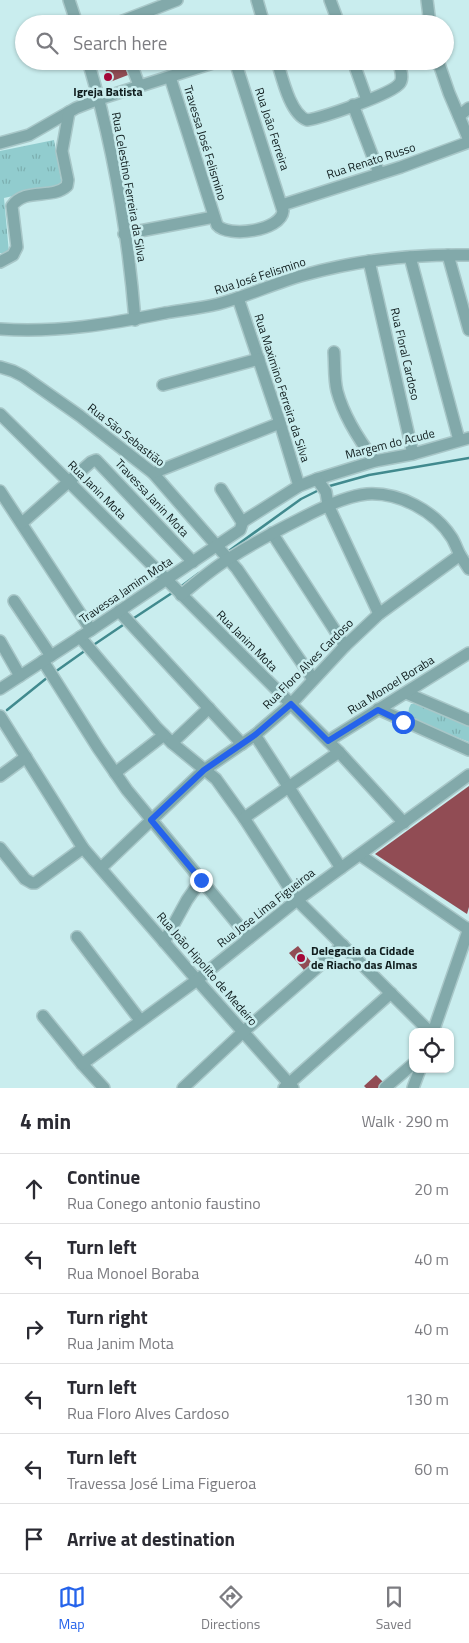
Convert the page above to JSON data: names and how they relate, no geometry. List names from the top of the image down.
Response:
{
  "streets": {
    "street": [
      "Rua João Ferreira",
      "Travessa José Felismino",
      "Rua Renato Russo",
      "Rua Celestino Ferreira da Silva",
      "Rua José Felismino",
      "Rua Floral Cardoso",
      "Rua Maximino Ferreira da Silva",
      "Rua São Sebastião",
      "Margem do Acude",
      "Rua Janin Mota",
      "Travessa Janin Mota",
      "Travessa Jamim Mota",
      "Rua Janim Mota",
      "Rua Floro Alves Cardoso",
      "Rua Monoel Boraba",
      "Rua Jose Lima Figueiroa",
      "Rua João Hipolito de Medeiro"
    ]
  },
  "crossings": [
    ["Rua João Ferreira", "Rua Renato Russo"],
    ["Rua Celestino Ferreira da Silva", "Rua José Felismino"],
    ["Rua José Felismino", "Rua Floral Cardoso"],
    ["Rua José Felismino", "Rua Maximino Ferreira da Silva"],
    ["Rua Floral Cardoso", "Margem do Acude"],
    ["Rua Maximino Ferreira da Silva", "Margem do Acude"],
    ["Rua São Sebastião", "Travessa Jamim Mota"],
    ["Rua São Sebastião", "Rua Floro Alves Cardoso"],
    ["Rua Janin Mota", "Travessa Janin Mota"],
    ["Rua Janin Mota", "Travessa Jamim Mota"],
    ["Rua Janin Mota", "Rua Janim Mota"],
    ["Travessa Janin Mota", "Travessa Jamim Mota"],
    ["Travessa Jamim Mota", "Rua Janim Mota"],
    ["Rua Janim Mota", "Rua Floro Alves Cardoso"],
    ["Rua Janim Mota", "Rua Monoel Boraba"],
    ["Rua Janim Mota", "Rua Jose Lima Figueiroa"],
    ["Rua Floro Alves Cardoso", "Rua João Hipolito de Medeiro"],
    ["Rua Jose Lima Figueiroa", "Rua João Hipolito de Medeiro"]
  ],
  "places": ["Igreja Batista", "Delegacia da Cidade de Riacho das Almas"],
  "page": {
    "search": "Search here",
    "heading": ["4 min", "Walk · 290 m"],
    "list": [
      ["Continue", "Rua Conego antonio faustino", "20 m"],
      ["Turn left", "Rua Monoel Boraba", "40 m"],
      ["Turn right", "Rua Janim Mota", "40 m"],
      ["Turn left", "Rua Floro Alves Cardoso", "130 m"],
      ["Turn left", "Travessa José Lima Figueroa", "60 m"],
      "Arrive at destination"
    ],
    "nav": ["Map", "Directions", "Saved"]
  }
}
